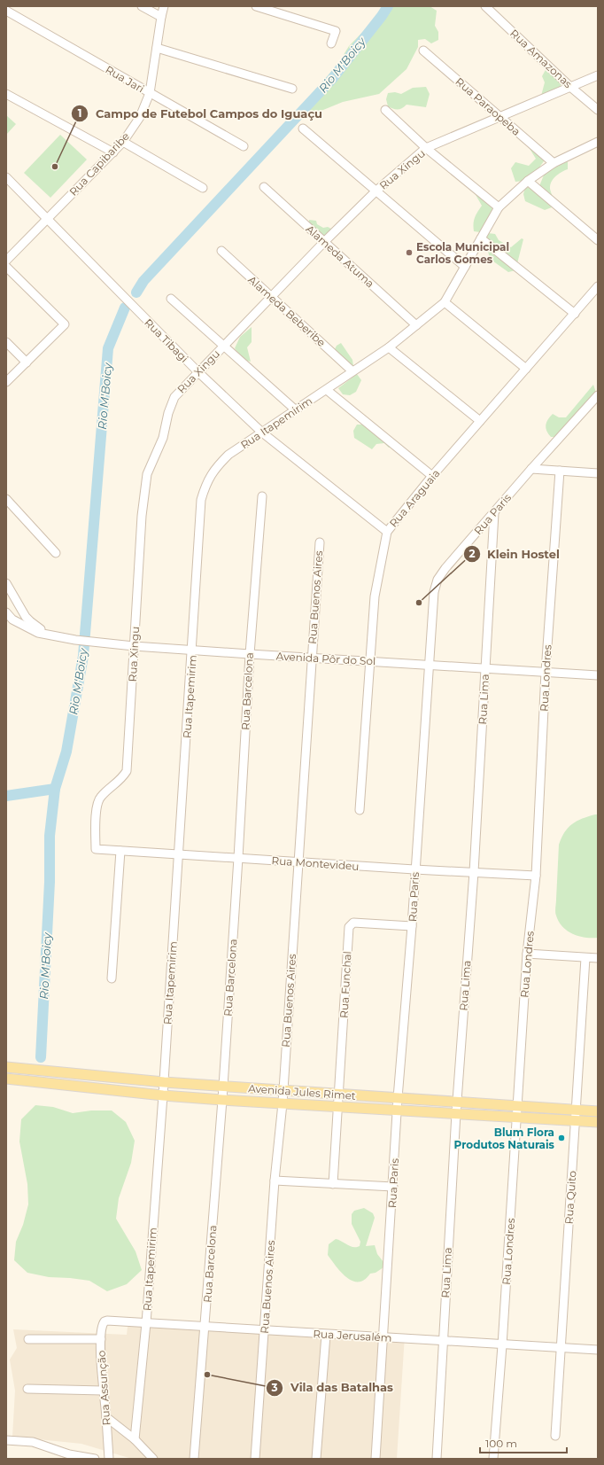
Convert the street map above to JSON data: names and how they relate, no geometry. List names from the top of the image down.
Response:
{
  "streets": {
    "main road": ["Avenida Jules Rimet"],
    "street": [
      "Rua Amazonas",
      "Rua Jari",
      "Rua Paraopeba",
      "Rua Capibaribe",
      "Rua Xingu",
      "Alameda Atuma",
      "Alameda Beberibe",
      "Rua Tibagi",
      "Rua Itapemirim",
      "Rua Araguaia",
      "Rua Paris",
      "Rua Buenos Aires",
      "Avenida Pôr do Sol",
      "Rua Londres",
      "Rua Barcelona",
      "Rua Lima",
      "Rua Montevideu",
      "Rua Funchal",
      "Rua Quito",
      "Rua Jerusalém",
      "Rua Assunção"
    ]
  },
  "crossings": [
    ["Rua Amazonas", "Rua Xingu"],
    ["Rua Jari", "Rua Capibaribe"],
    ["Rua Paraopeba", "Rua Xingu"],
    ["Rua Paraopeba", "Rua Itapemirim"],
    ["Rua Capibaribe", "Rua Tibagi"],
    ["Rua Xingu", "Alameda Atuma"],
    ["Rua Xingu", "Alameda Beberibe"],
    ["Rua Xingu", "Rua Tibagi"],
    ["Rua Xingu", "Avenida Pôr do Sol"],
    ["Rua Xingu", "Rua Montevideu"],
    ["Alameda Atuma", "Rua Itapemirim"],
    ["Alameda Beberibe", "Rua Itapemirim"],
    ["Rua Tibagi", "Rua Itapemirim"],
    ["Rua Tibagi", "Rua Araguaia"],
    ["Rua Itapemirim", "Avenida Pôr do Sol"],
    ["Rua Itapemirim", "Rua Montevideu"],
    ["Rua Itapemirim", "Avenida Jules Rimet"],
    ["Rua Itapemirim", "Rua Jerusalém"],
    ["Rua Araguaia", "Avenida Pôr do Sol"],
    ["Rua Paris", "Avenida Pôr do Sol"],
    ["Rua Paris", "Rua Lima"],
    ["Rua Paris", "Rua Montevideu"],
    ["Rua Paris", "Rua Funchal"],
    ["Rua Paris", "Avenida Jules Rimet"],
    ["Rua Paris", "Rua Jerusalém"],
    ["Rua Buenos Aires", "Avenida Pôr do Sol"],
    ["Rua Buenos Aires", "Rua Montevideu"],
    ["Rua Buenos Aires", "Avenida Jules Rimet"],
    ["Rua Buenos Aires", "Rua Jerusalém"],
    ["Avenida Pôr do Sol", "Rua Londres"],
    ["Avenida Pôr do Sol", "Rua Barcelona"],
    ["Avenida Pôr do Sol", "Rua Lima"],
    ["Rua Londres", "Rua Montevideu"],
    ["Rua Londres", "Avenida Jules Rimet"],
    ["Rua Londres", "Rua Jerusalém"],
    ["Rua Barcelona", "Rua Montevideu"],
    ["Rua Barcelona", "Avenida Jules Rimet"],
    ["Rua Barcelona", "Rua Jerusalém"],
    ["Rua Lima", "Rua Montevideu"],
    ["Rua Lima", "Avenida Jules Rimet"],
    ["Rua Lima", "Rua Jerusalém"],
    ["Rua Funchal", "Avenida Jules Rimet"],
    ["Avenida Jules Rimet", "Rua Quito"],
    ["Rua Quito", "Rua Jerusalém"],
    ["Rua Jerusalém", "Rua Assunção"]
  ],
  "water": ["Rio M'Boicy"],
  "places": [
    "Campo de Futebol Campos do Iguaçu",
    "Escola Municipal Carlos Gomes",
    "Klein Hostel",
    "Blum Flora Produtos Naturais",
    "Vila das Batalhas"
  ],
  "scale_bar": "100 m"
}
